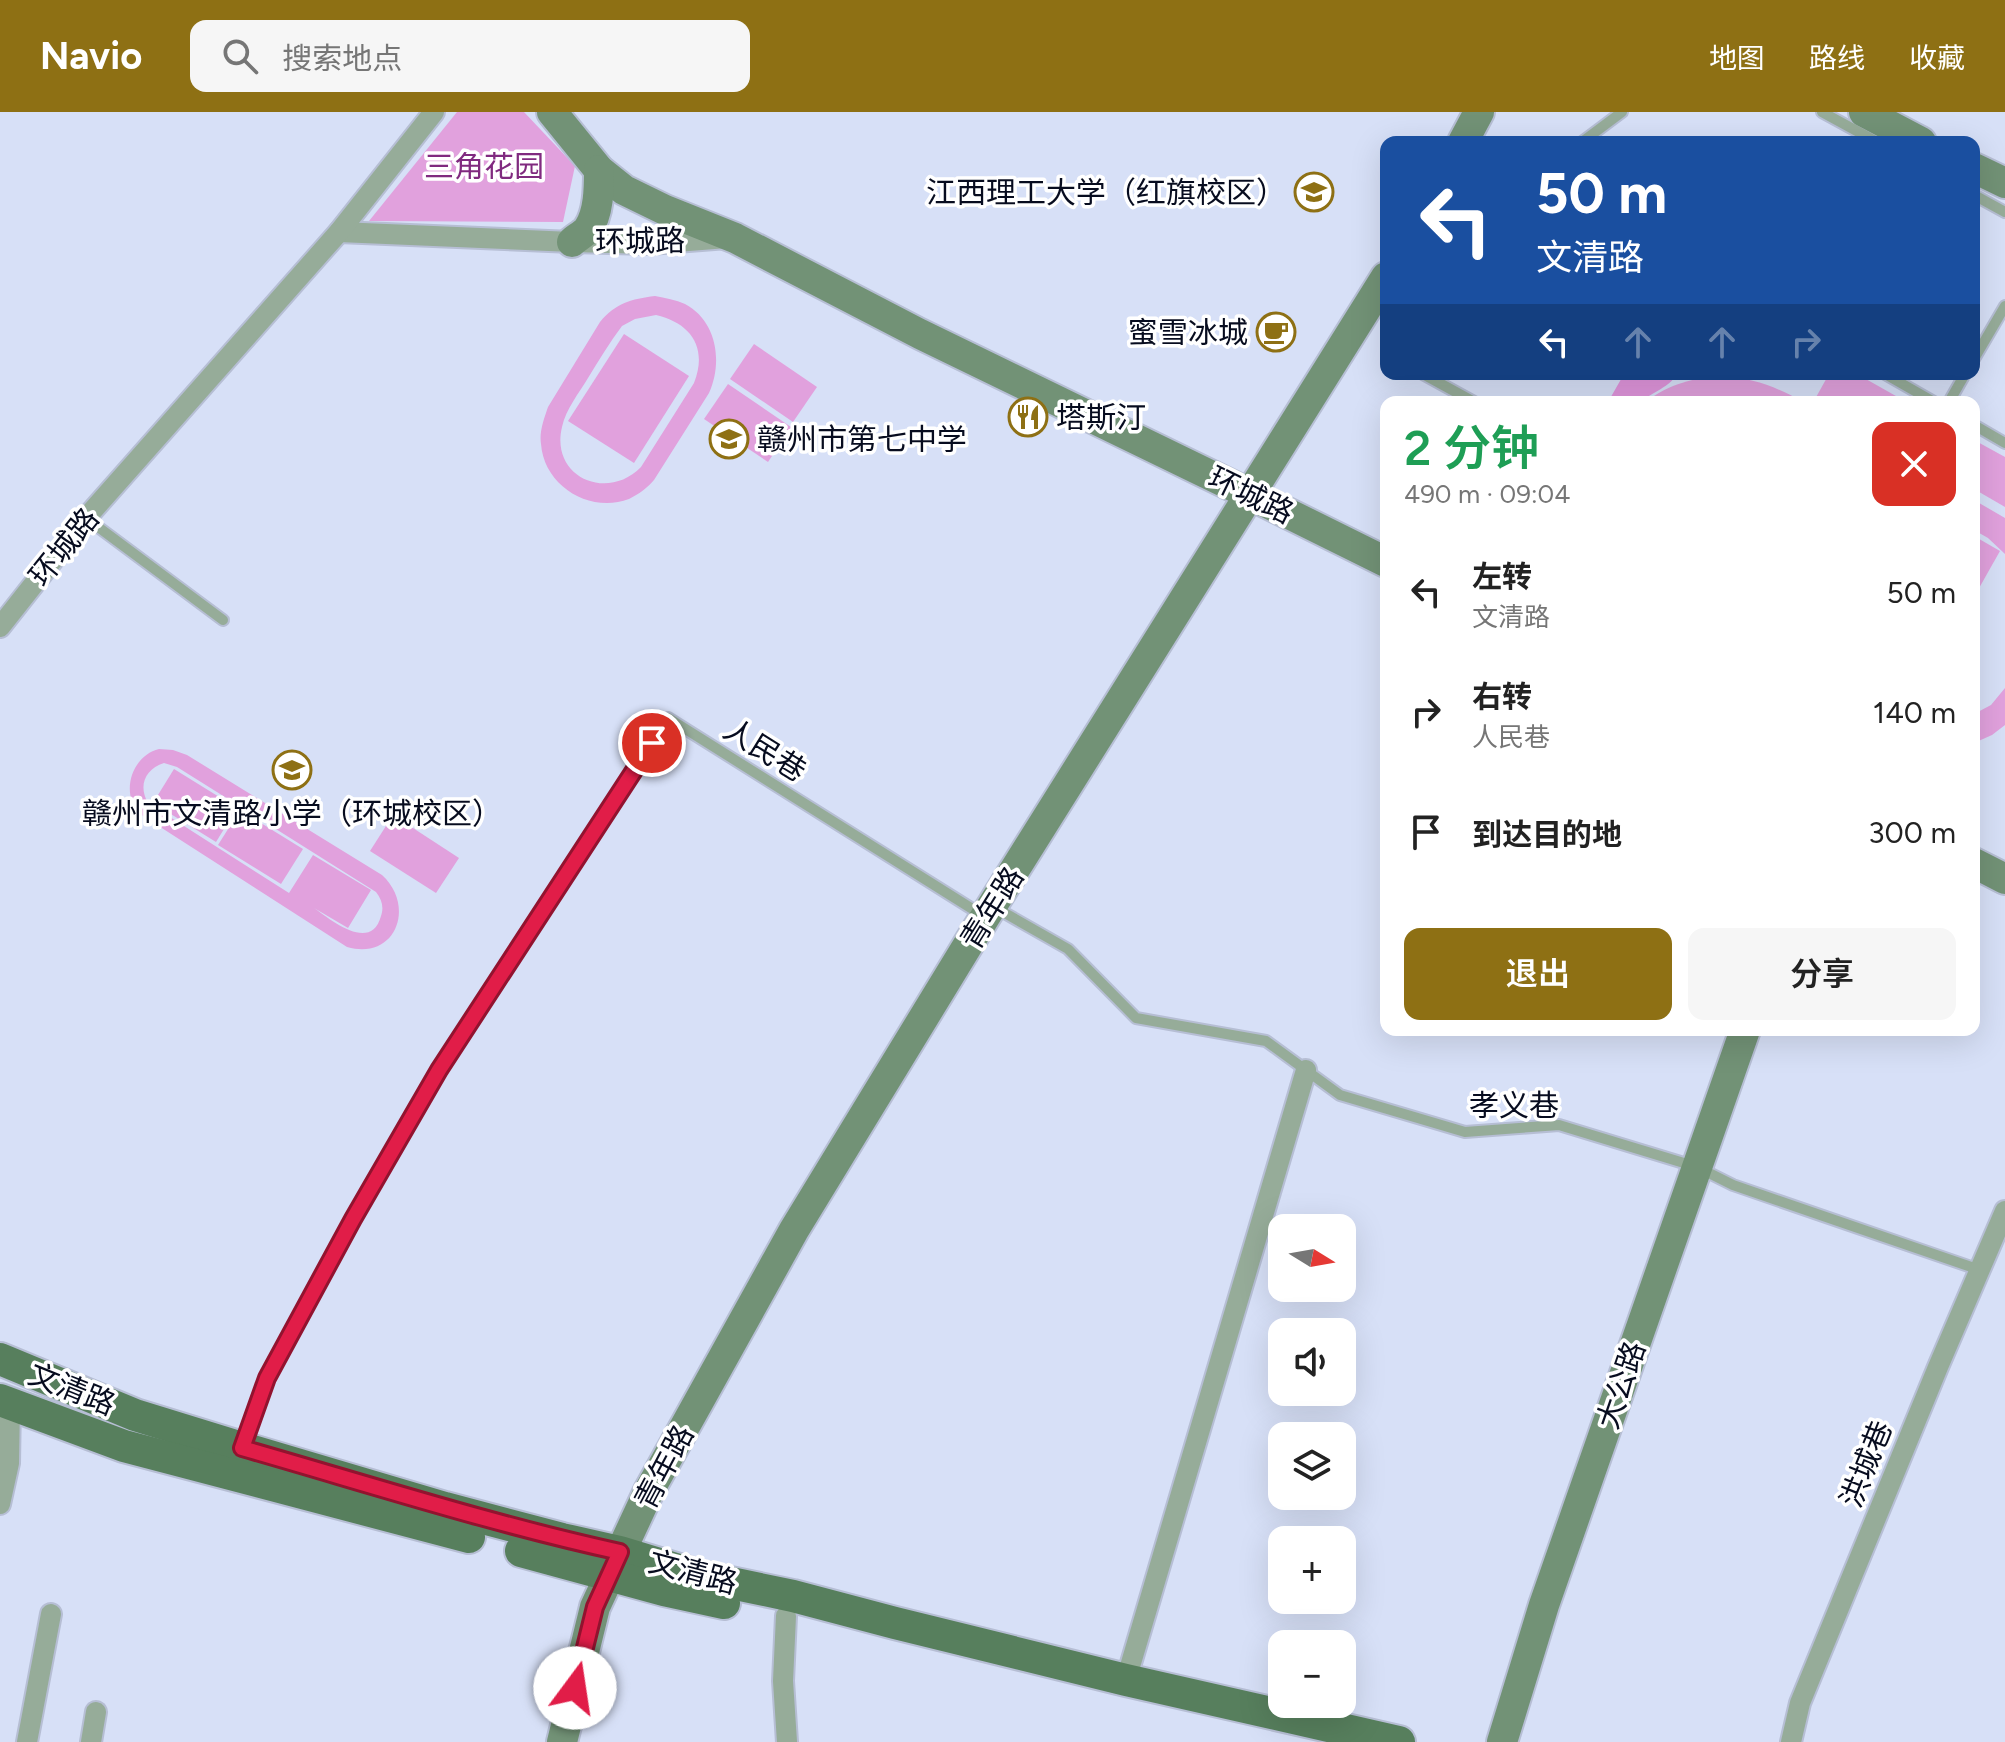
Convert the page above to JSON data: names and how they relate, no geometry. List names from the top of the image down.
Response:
{
  "streets": {
    "main road": ["文清路"],
    "street": [
      "环城路",
      "青年路",
      "大公路",
      "洪城巷"
    ],
    "lane": ["人民巷", "孝义巷"]
  },
  "crossings": [
    ["环城路", "青年路"],
    ["人民巷", "青年路"],
    ["人民巷", "孝义巷"],
    ["人民巷", "文清路"],
    ["青年路", "孝义巷"],
    ["青年路", "文清路"],
    ["孝义巷", "大公路"],
    ["孝义巷", "洪城巷"]
  ],
  "parks": ["三角花园"],
  "places": {
    "school or university": ["江西理工大学（红旗校区）", "赣州市第七中学", "赣州市文清路小学（环城校区）"],
    "cafe": ["蜜雪冰城"],
    "restaurant": ["塔斯汀"]
  },
  "north": "right",
  "page": {
    "header": "Navio",
    "search": "搜索地点",
    "nav": ["地图", "路线", "收藏"],
    "turn": ["50 m", "文清路"],
    "heading": ["2 分钟", "490 m · 09:04"],
    "list": [
      {
        "name": "左转",
        "note": "文清路",
        "value": "50 m"
      },
      {
        "name": "右转",
        "note": "人民巷",
        "value": "140 m"
      },
      {
        "name": "到达目的地",
        "value": "300 m"
      }
    ],
    "buttons": ["退出", "分享"],
    "map_buttons": ["+", "−"]
  }
}
